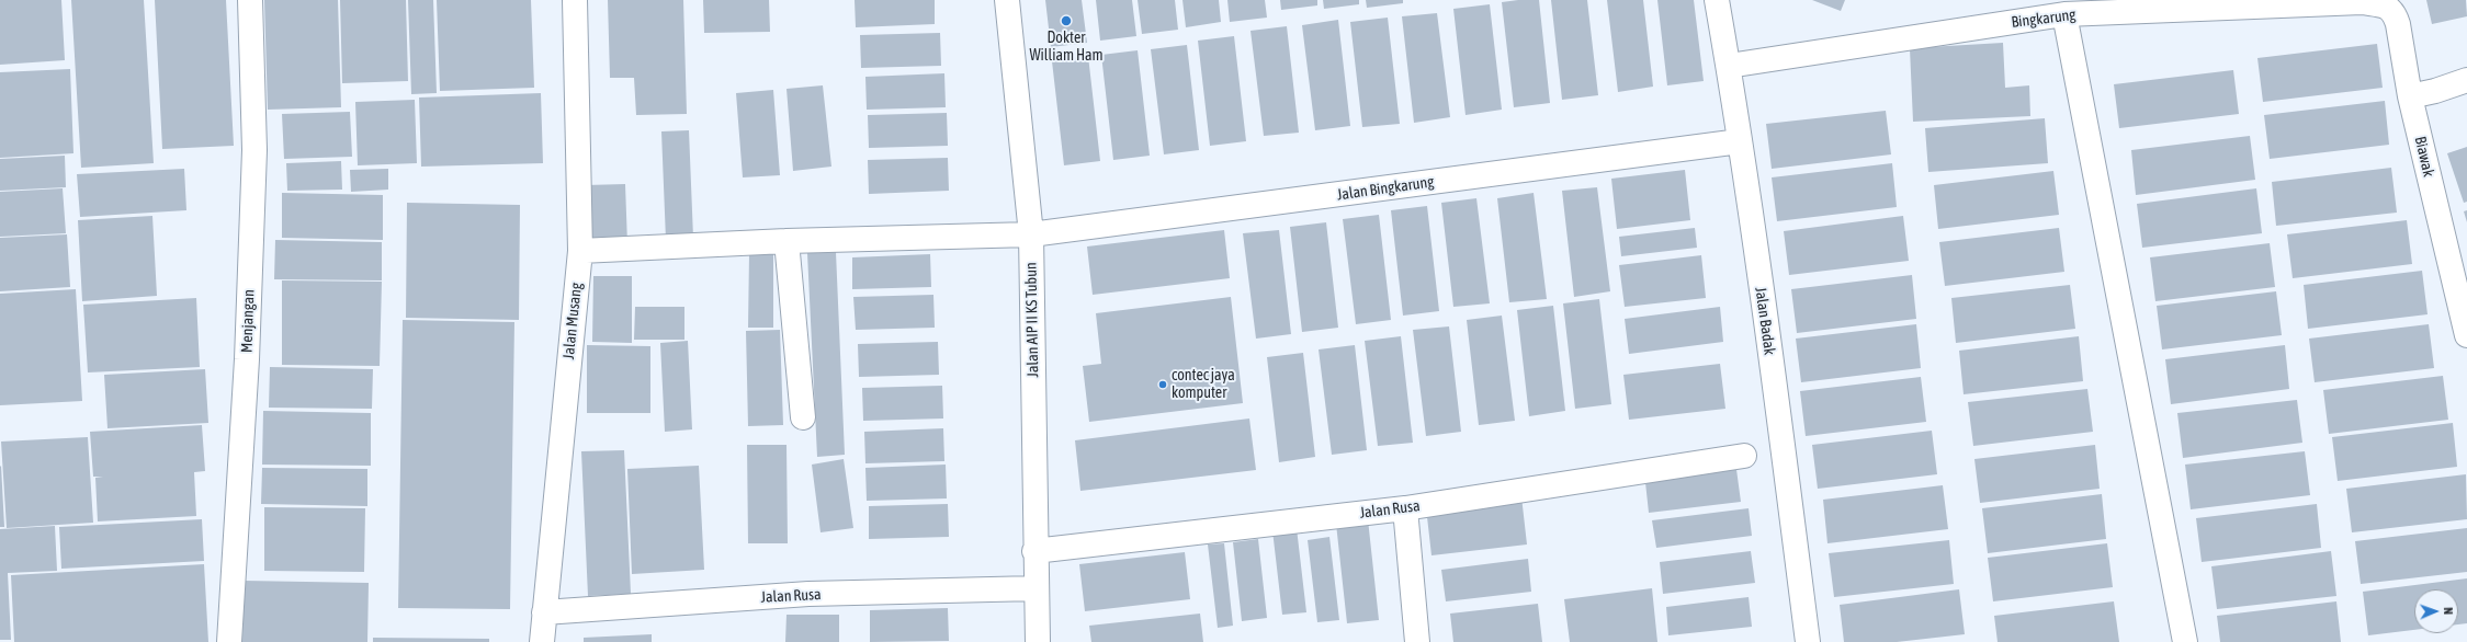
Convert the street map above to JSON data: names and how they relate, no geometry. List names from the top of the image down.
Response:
{
  "streets": {
    "street": [
      "Bingkarung",
      "Biawak",
      "Jalan Bingkarung",
      "Jalan AIP II KS Tubun",
      "Menjangan",
      "Jalan Musang",
      "Jalan Badak",
      "Jalan Rusa"
    ]
  },
  "crossings": [
    ["Bingkarung", "Biawak"],
    ["Bingkarung", "Jalan Badak"],
    ["Jalan Bingkarung", "Jalan AIP II KS Tubun"],
    ["Jalan Bingkarung", "Jalan Musang"],
    ["Jalan Bingkarung", "Jalan Badak"],
    ["Jalan AIP II KS Tubun", "Jalan Rusa"],
    ["Jalan Musang", "Jalan Rusa"]
  ],
  "places": ["Dokter William Ham", "contec jaya komputer"],
  "north": "right"
}
